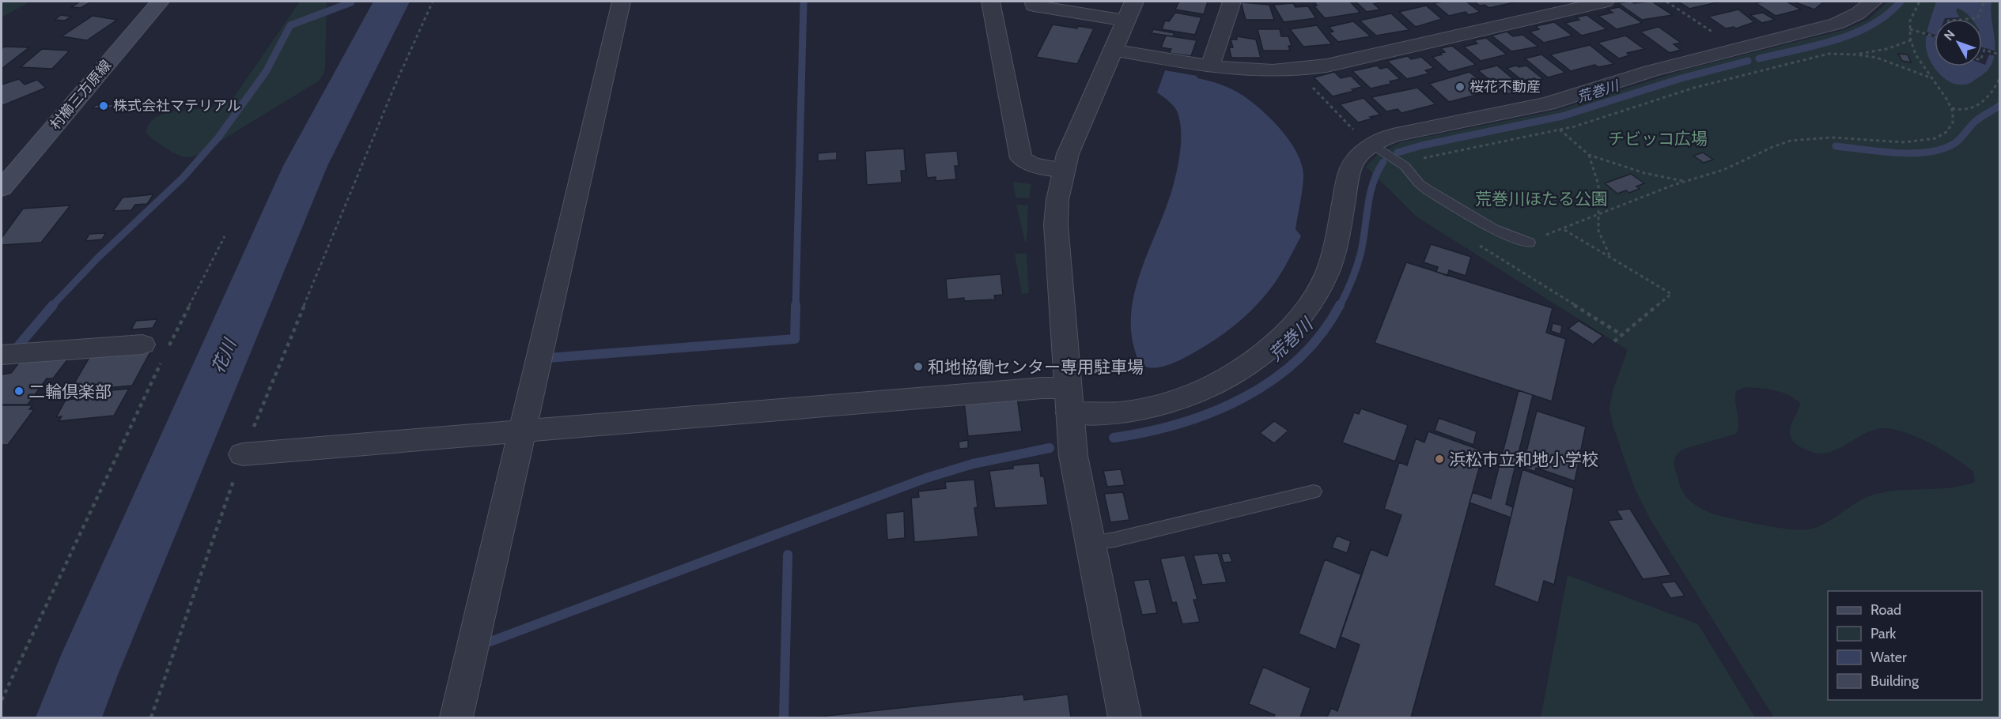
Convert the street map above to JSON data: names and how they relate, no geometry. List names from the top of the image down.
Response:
{
  "streets": {
    "main road": ["村櫛三方原線"]
  },
  "water": ["荒巻川", "花川"],
  "parks": ["チビッコ広場", "荒巻川ほたる公園"],
  "places": [
    "桜花不動産",
    "株式会社マテリアル",
    "和地協働センター専用駐車場",
    "二輪倶楽部",
    "浜松市立和地小学校"
  ],
  "legend": [
    "Road",
    "Park",
    "Water",
    "Building"
  ],
  "north": "top left"
}
